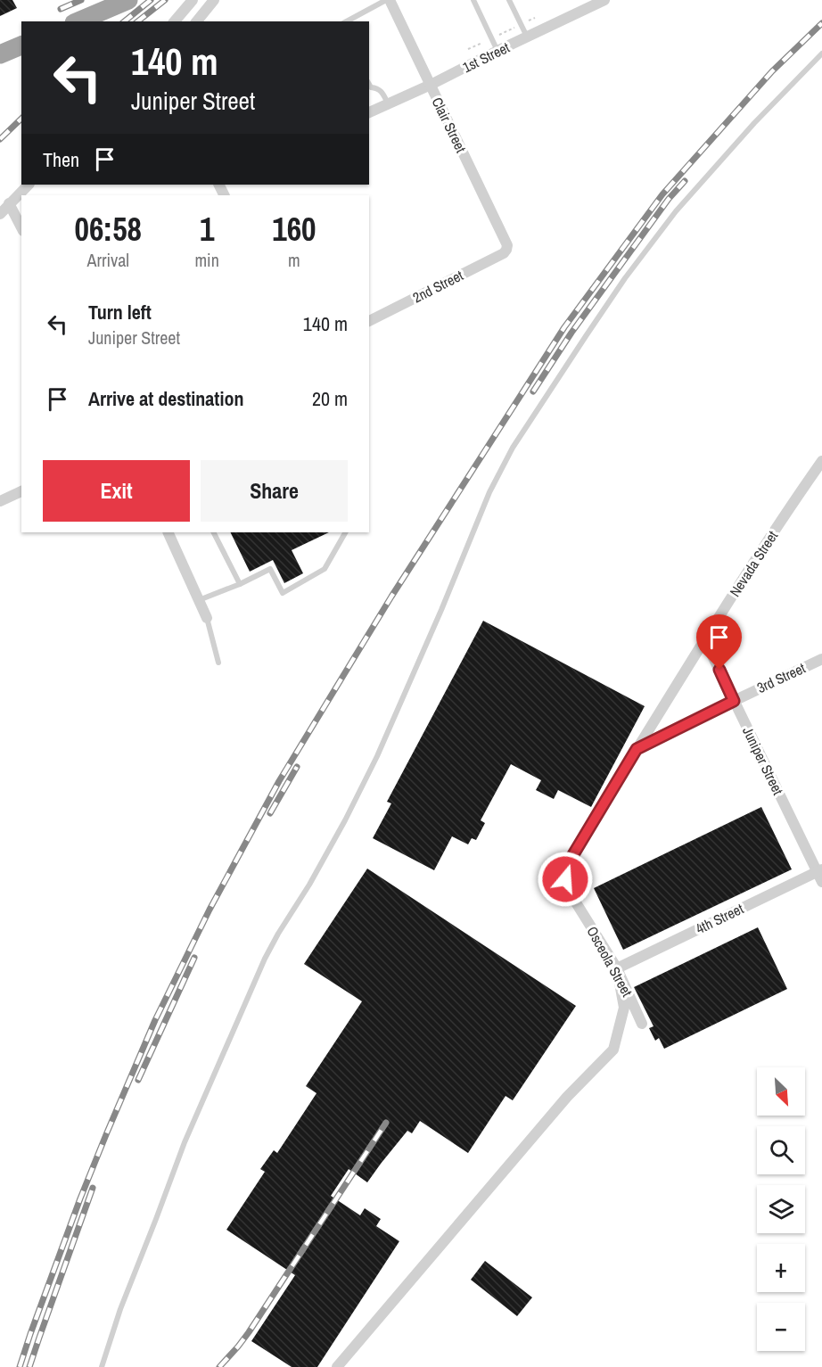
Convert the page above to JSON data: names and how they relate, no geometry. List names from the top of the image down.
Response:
{
  "streets": {
    "street": [
      "1st Street",
      "Clair Street",
      "2nd Street",
      "Nevada Street",
      "3rd Street",
      "Juniper Street",
      "4th Street",
      "Osceola Street"
    ]
  },
  "crossings": [
    ["1st Street", "Clair Street"],
    ["Clair Street", "2nd Street"],
    ["Nevada Street", "3rd Street"],
    ["Nevada Street", "Juniper Street"],
    ["Nevada Street", "Osceola Street"],
    ["3rd Street", "Juniper Street"],
    ["3rd Street", "Osceola Street"],
    ["Juniper Street", "4th Street"],
    ["4th Street", "Osceola Street"]
  ],
  "north": "bottom right",
  "page": {
    "turn": ["140 m", "Juniper Street"],
    "then": "Then",
    "eta": [
      "06:58",
      "Arrival",
      "1",
      "min",
      "160",
      "m"
    ],
    "list": [
      {
        "name": "Turn left",
        "note": "Juniper Street",
        "value": "140 m"
      },
      {
        "name": "Arrive at destination",
        "value": "20 m"
      }
    ],
    "buttons": ["Exit", "Share"],
    "map_buttons": ["+", "−"]
  }
}
